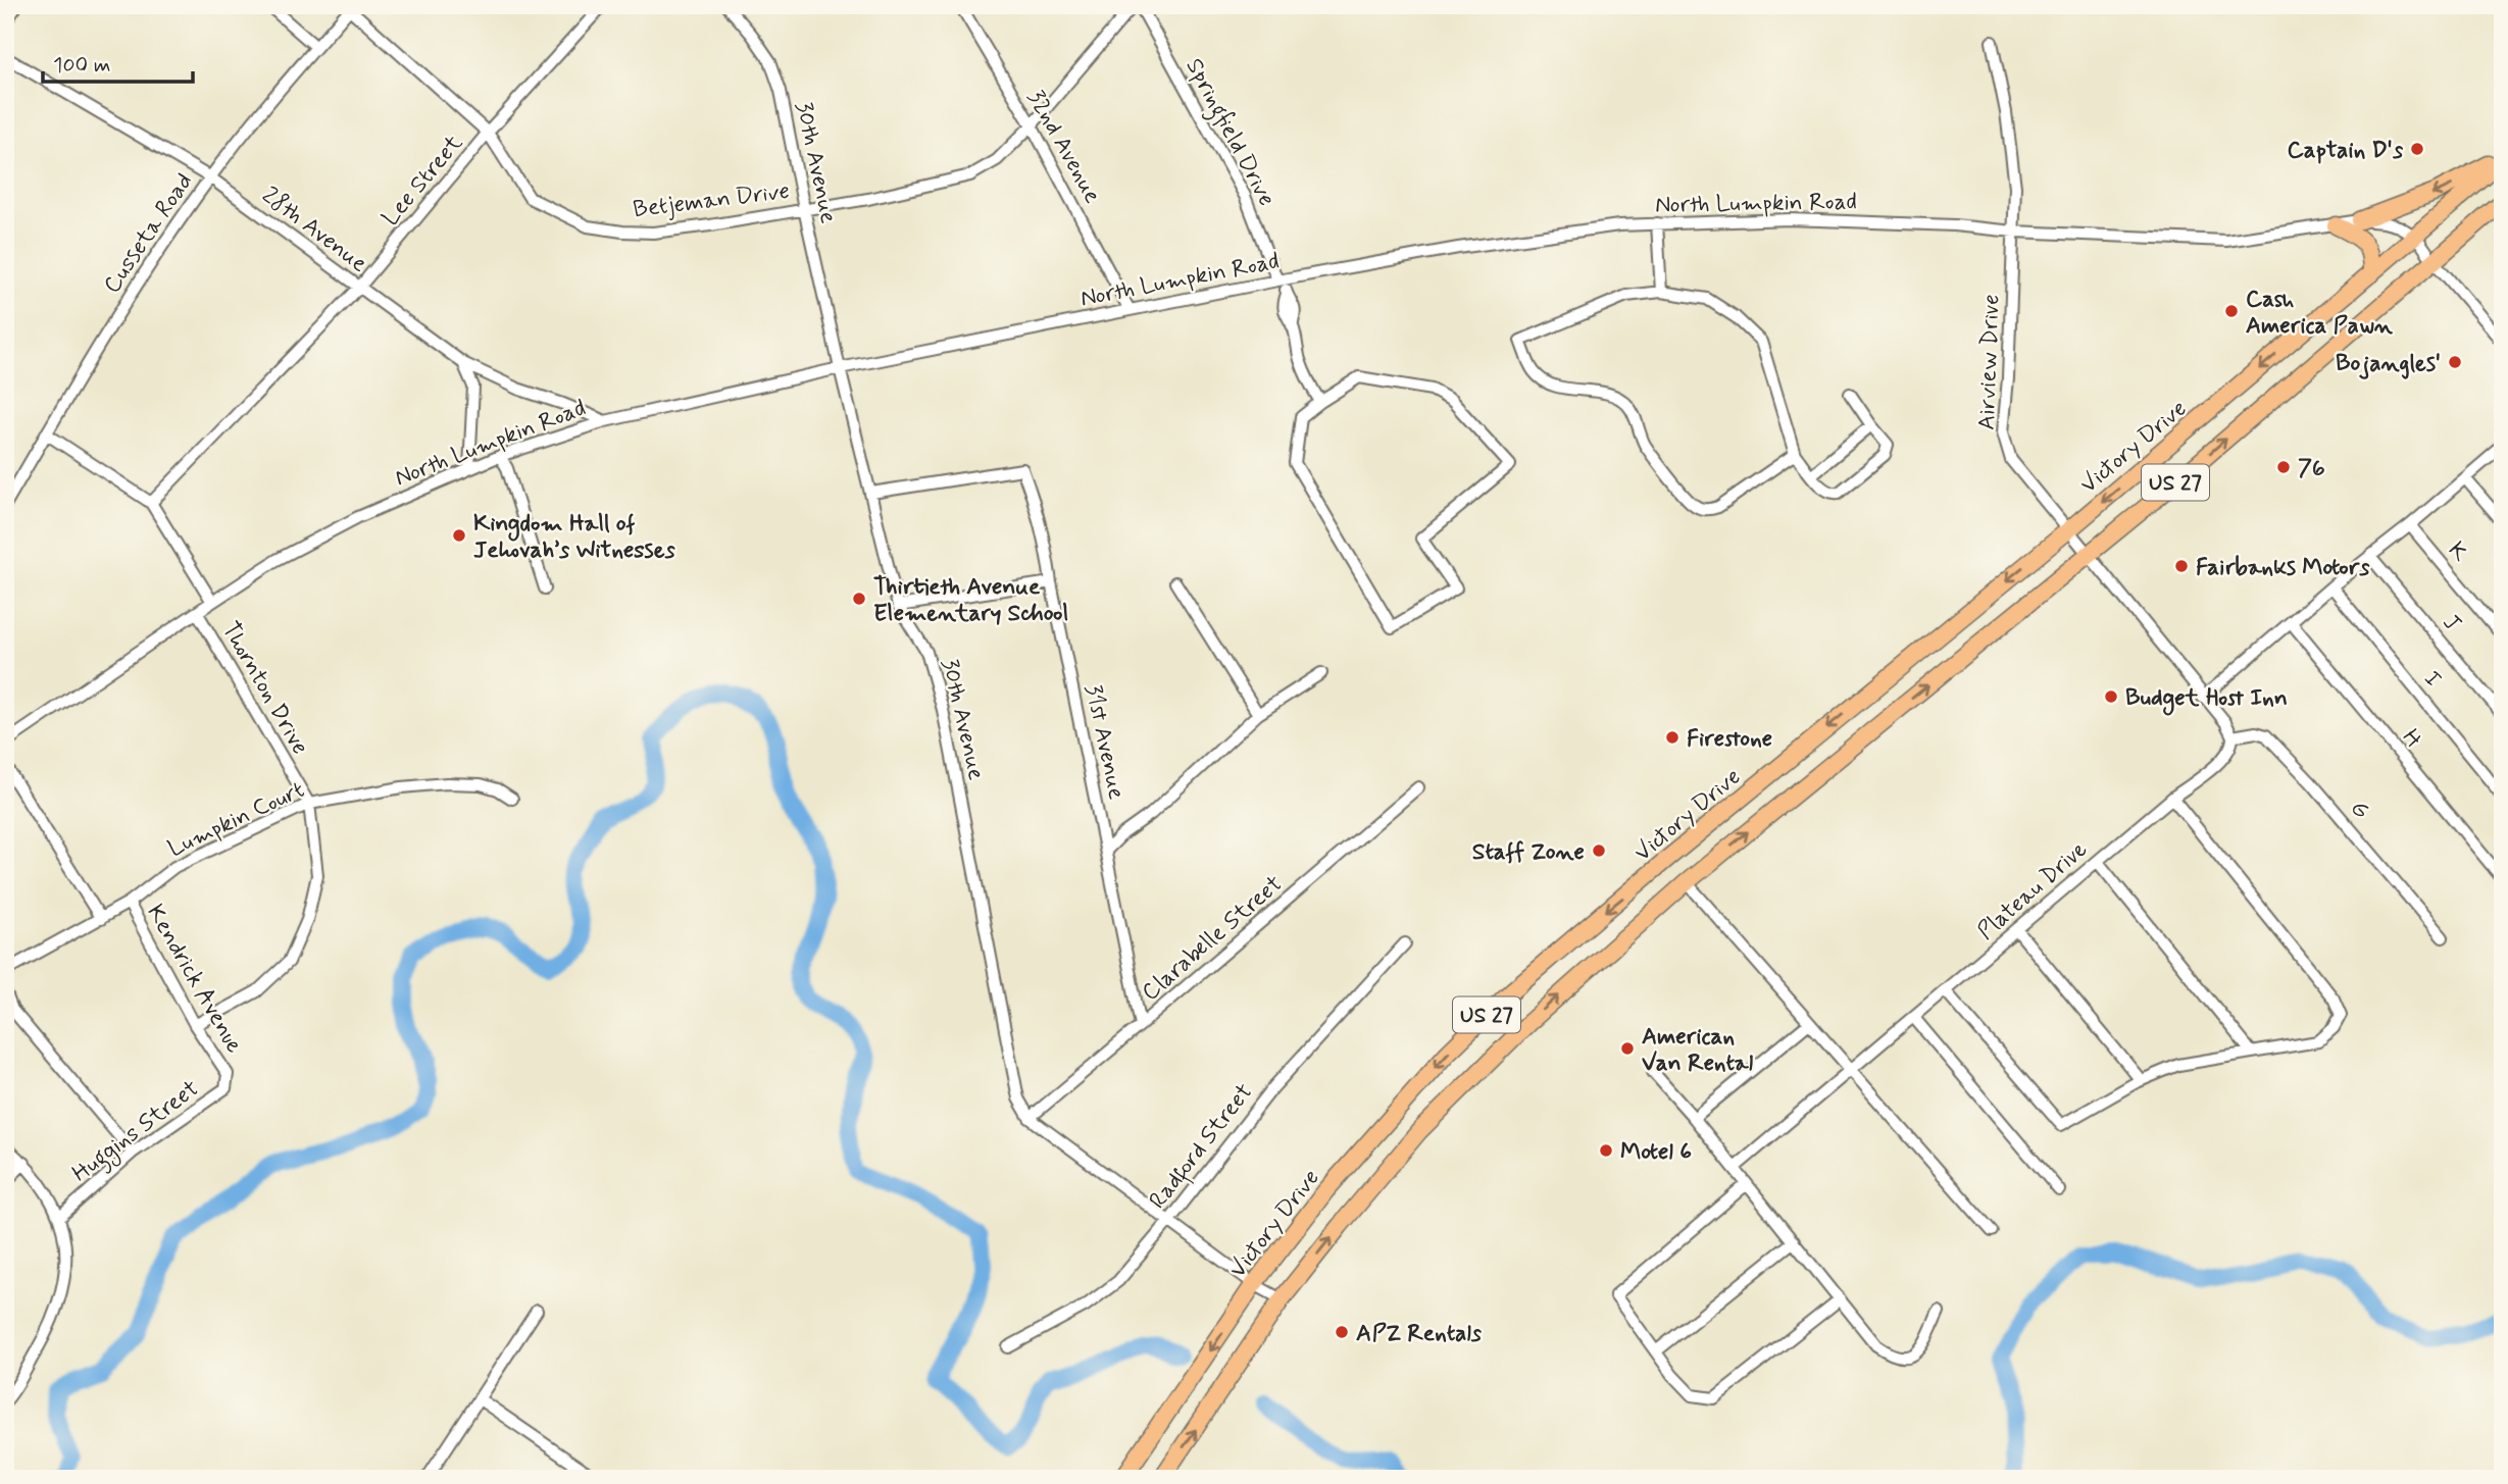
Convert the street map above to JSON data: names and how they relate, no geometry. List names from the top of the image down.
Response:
{
  "streets": {
    "highway": ["Victory Drive", "US 27"],
    "street": [
      "Springfield Drive",
      "32nd Avenue",
      "30th Avenue",
      "Lee Street",
      "Betjeman Drive",
      "North Lumpkin Road",
      "28th Avenue",
      "Cusseta Road",
      "Airview Drive",
      "K",
      "J",
      "I",
      "Thornton Drive",
      "H",
      "31st Avenue",
      "G",
      "Lumpkin Court",
      "Plateau Drive",
      "Clarabelle Street",
      "Kendrick Avenue",
      "Huggins Street",
      "Radford Street"
    ]
  },
  "crossings": [
    ["Springfield Drive", "North Lumpkin Road"],
    ["32nd Avenue", "Betjeman Drive"],
    ["32nd Avenue", "North Lumpkin Road"],
    ["30th Avenue", "Betjeman Drive"],
    ["30th Avenue", "North Lumpkin Road"],
    ["30th Avenue", "31st Avenue"],
    ["30th Avenue", "Clarabelle Street"],
    ["Lee Street", "Betjeman Drive"],
    ["Lee Street", "28th Avenue"],
    ["Betjeman Drive", "Cusseta Road"],
    ["North Lumpkin Road", "28th Avenue"],
    ["North Lumpkin Road", "Airview Drive"],
    ["North Lumpkin Road", "Victory Drive"],
    ["North Lumpkin Road", "Thornton Drive"],
    ["28th Avenue", "Cusseta Road"],
    ["Airview Drive", "Victory Drive"],
    ["Airview Drive", "US 27"],
    ["Airview Drive", "G"],
    ["Airview Drive", "Plateau Drive"],
    ["Thornton Drive", "Lumpkin Court"],
    ["Thornton Drive", "Kendrick Avenue"],
    ["31st Avenue", "Clarabelle Street"],
    ["G", "Plateau Drive"],
    ["Lumpkin Court", "Kendrick Avenue"],
    ["Kendrick Avenue", "Huggins Street"]
  ],
  "places": [
    "Captain D's",
    "Cash America Pawn",
    "Bojangles'",
    "76",
    "Kingdom Hall of Jehovah’s Witnesses",
    "Fairbanks Motors",
    "Thirtieth Avenue Elementary School",
    "Budget Host Inn",
    "Firestone",
    "Staff Zone",
    "American Van Rental",
    "Motel 6",
    "APZ Rentals"
  ],
  "scale_bar": "100 m"
}
